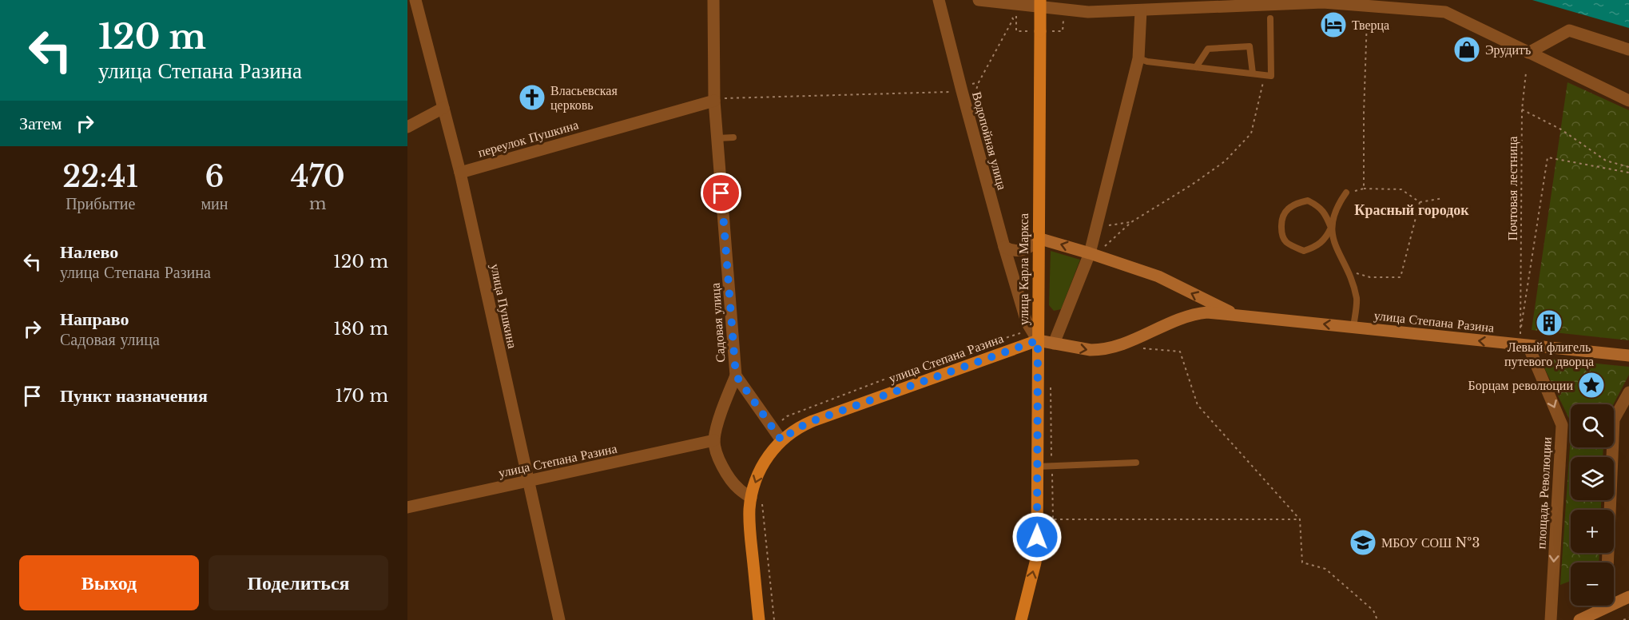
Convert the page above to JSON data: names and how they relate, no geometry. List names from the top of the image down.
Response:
{
  "streets": {
    "main road": ["улица Карла Маркса", "улица Степана Разина"],
    "street": [
      "переулок Пушкина",
      "Водопойная улица",
      "улица Пушкина",
      "Садовая улица",
      "площадь Революции"
    ],
    "path": ["Почтовая лестница"]
  },
  "crossings": [
    ["переулок Пушкина", "улица Пушкина"],
    ["переулок Пушкина", "Садовая улица"],
    ["Водопойная улица", "улица Карла Маркса"],
    ["Водопойная улица", "улица Степана Разина"],
    ["улица Карла Маркса", "улица Степана Разина"],
    ["улица Пушкина", "улица Степана Разина"],
    ["улица Степана Разина", "Садовая улица"],
    ["улица Степана Разина", "площадь Революции"]
  ],
  "districts": ["Красный городок"],
  "places": {
    "hotel": ["Тверца"],
    "shop": ["Эрудитъ"],
    "church": ["Власьевская церковь"],
    "building": ["Левый флигель путевого дворца"],
    "place": ["Борцам революции"],
    "school or university": ["МБОУ СОШ №3"]
  },
  "page": {
    "turn": ["120 m", "улица Степана Разина"],
    "then": "Затем",
    "eta": [
      "22:41",
      "Прибытие",
      "6",
      "мин",
      "470",
      "m"
    ],
    "list": [
      {
        "name": "Налево",
        "note": "улица Степана Разина",
        "value": "120 m"
      },
      {
        "name": "Направо",
        "note": "Садовая улица",
        "value": "180 m"
      },
      {
        "name": "Пункт назначения",
        "value": "170 m"
      }
    ],
    "map_buttons": ["+", "−"],
    "buttons": ["Выход", "Поделиться"]
  }
}
